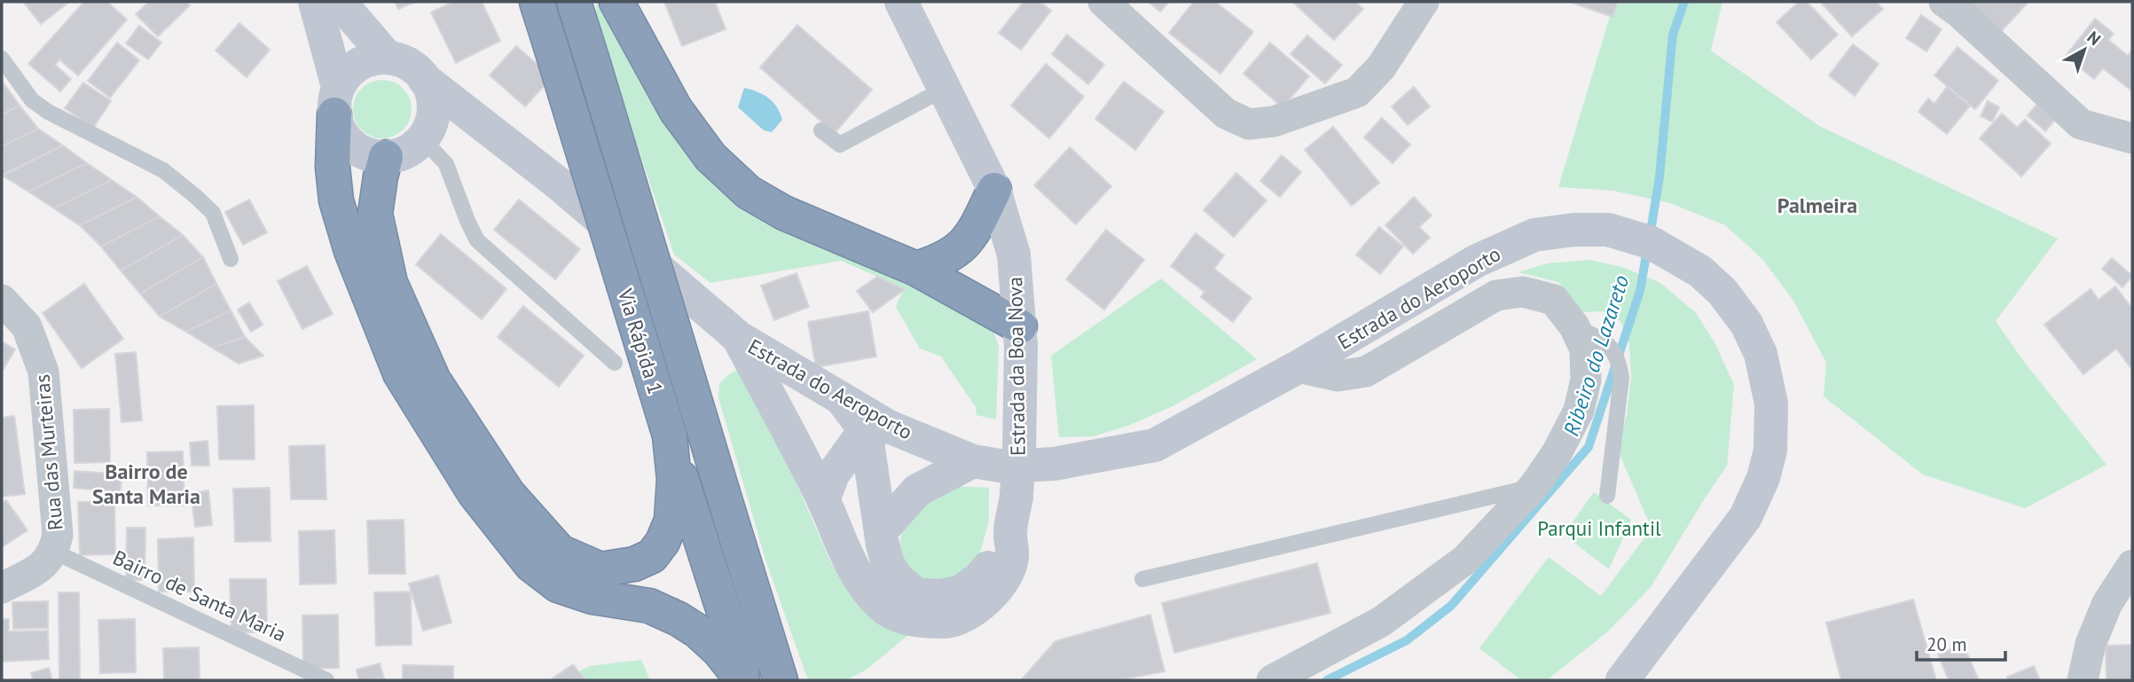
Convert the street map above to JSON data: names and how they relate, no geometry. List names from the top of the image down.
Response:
{
  "streets": {
    "highway": ["Via Rápida 1"],
    "main road": ["Estrada do Aeroporto", "Estrada da Boa Nova"],
    "street": ["Rua das Murteiras"],
    "lane": ["Bairro de Santa Maria"]
  },
  "crossings": [
    ["Estrada do Aeroporto", "Estrada da Boa Nova"],
    ["Rua das Murteiras", "Bairro de Santa Maria"]
  ],
  "districts": ["Palmeira", "Bairro de Santa Maria"],
  "water": ["Ribeiro do Lazareto"],
  "parks": ["Parqui Infantil"],
  "scale_bar": "20 m",
  "north": "top right"
}
